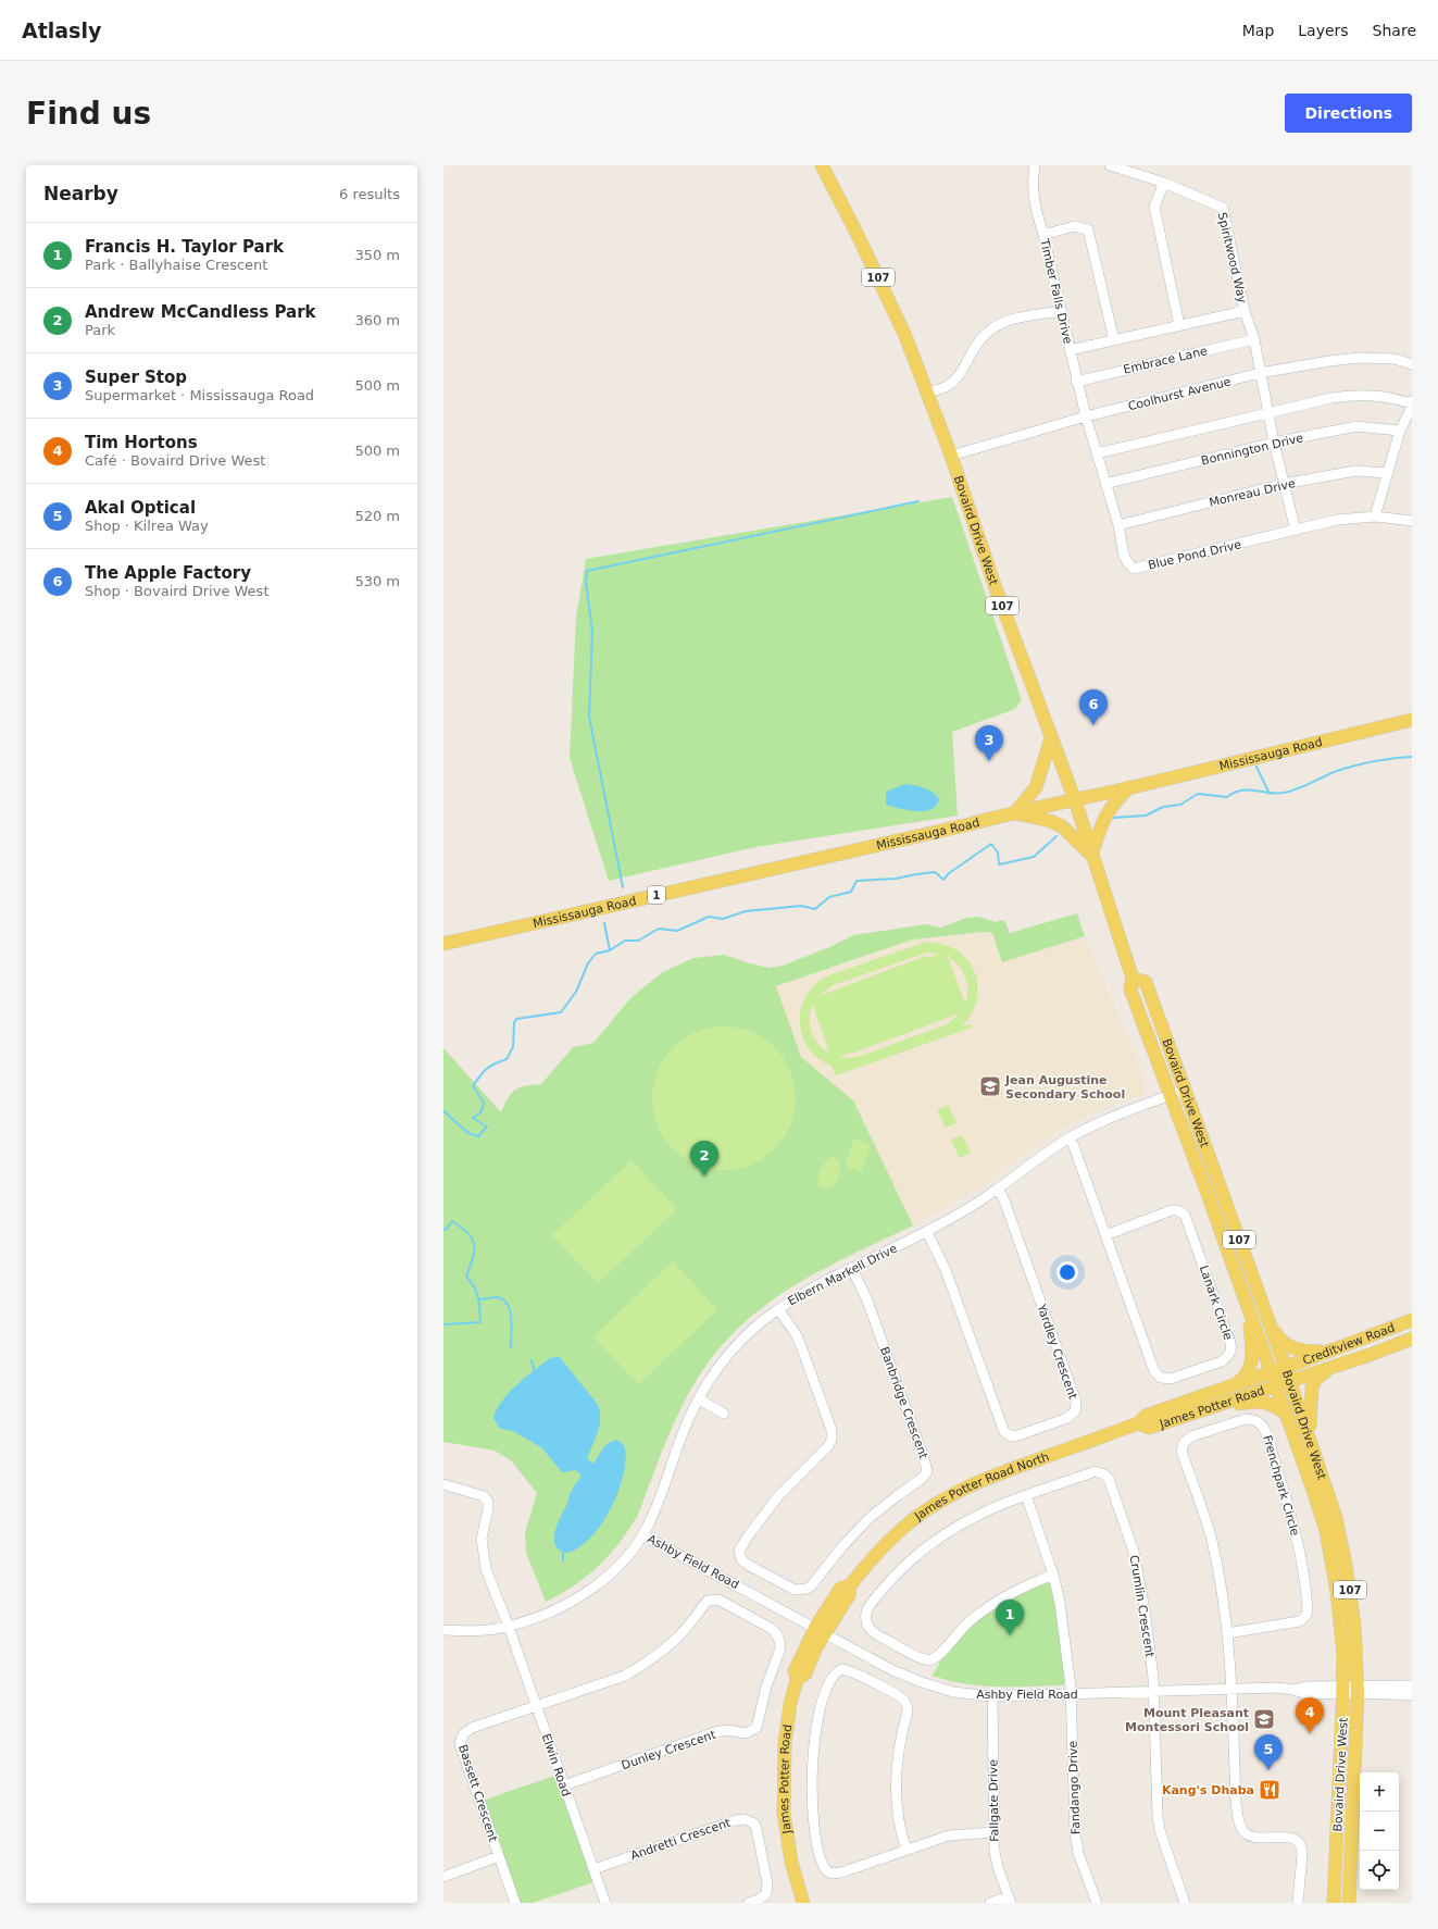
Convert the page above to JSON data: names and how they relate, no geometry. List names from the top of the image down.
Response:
{
  "streets": {
    "main road": [
      "107",
      "Bovaird Drive West",
      "Mississauga Road",
      "1",
      "Creditview Road",
      "James Potter Road",
      "James Potter Road North"
    ],
    "street": [
      "Spiritwood Way",
      "Timber Falls Drive",
      "Embrace Lane",
      "Coolhurst Avenue",
      "Bonnington Drive",
      "Monreau Drive",
      "Blue Pond Drive",
      "Elbern Markell Drive",
      "Lanark Circle",
      "Yardley Crescent",
      "Banbridge Crescent",
      "Frenchpark Circle",
      "Ashby Field Road",
      "Crumlin Crescent",
      "Dunley Crescent",
      "Elwin Road",
      "Fandango Drive",
      "Bassett Crescent",
      "Fallgate Drive",
      "Andretti Crescent"
    ]
  },
  "crossings": [
    ["Spiritwood Way", "Embrace Lane"],
    ["Spiritwood Way", "Coolhurst Avenue"],
    ["Spiritwood Way", "Bonnington Drive"],
    ["Spiritwood Way", "Monreau Drive"],
    ["Spiritwood Way", "Blue Pond Drive"],
    ["Timber Falls Drive", "Embrace Lane"],
    ["Timber Falls Drive", "Coolhurst Avenue"],
    ["Timber Falls Drive", "Blue Pond Drive"],
    ["Coolhurst Avenue", "Bovaird Drive West"],
    ["Coolhurst Avenue", "Blue Pond Drive"],
    ["Bonnington Drive", "Blue Pond Drive"],
    ["Monreau Drive", "Blue Pond Drive"],
    ["Bovaird Drive West", "Mississauga Road"],
    ["Bovaird Drive West", "Elbern Markell Drive"],
    ["Bovaird Drive West", "Creditview Road"],
    ["Bovaird Drive West", "James Potter Road"],
    ["Bovaird Drive West", "Ashby Field Road"],
    ["Elbern Markell Drive", "Lanark Circle"],
    ["Elbern Markell Drive", "Yardley Crescent"],
    ["Elbern Markell Drive", "Banbridge Crescent"],
    ["Elbern Markell Drive", "Ashby Field Road"],
    ["Elbern Markell Drive", "Elwin Road"],
    ["Creditview Road", "James Potter Road"],
    ["James Potter Road", "James Potter Road North"],
    ["James Potter Road", "Ashby Field Road"],
    ["Frenchpark Circle", "Ashby Field Road"],
    ["Ashby Field Road", "Crumlin Crescent"],
    ["Ashby Field Road", "Fandango Drive"],
    ["Ashby Field Road", "Fallgate Drive"],
    ["Dunley Crescent", "Elwin Road"],
    ["Dunley Crescent", "Bassett Crescent"],
    ["Elwin Road", "Bassett Crescent"],
    ["Elwin Road", "Andretti Crescent"]
  ],
  "places": {
    "school or university": ["Jean Augustine Secondary School", "Mount Pleasant Montessori School"],
    "restaurant": ["Kang's Dhaba"]
  },
  "page": {
    "header": "Atlasly",
    "nav": ["Map", "Layers", "Share"],
    "buttons": "Directions",
    "title": "Find us",
    "heading": ["Nearby", "6 results"],
    "list": [
      {
        "mark": "1",
        "name": "Francis H. Taylor Park",
        "note": "Park · Ballyhaise Crescent",
        "value": "350 m"
      },
      {
        "mark": "2",
        "name": "Andrew McCandless Park",
        "note": "Park",
        "value": "360 m"
      },
      {
        "mark": "3",
        "name": "Super Stop",
        "note": "Supermarket · Mississauga Road",
        "value": "500 m"
      },
      {
        "mark": "4",
        "name": "Tim Hortons",
        "note": "Café · Bovaird Drive West",
        "value": "500 m"
      },
      {
        "mark": "5",
        "name": "Akal Optical",
        "note": "Shop · Kilrea Way",
        "value": "520 m"
      },
      {
        "mark": "6",
        "name": "The Apple Factory",
        "note": "Shop · Bovaird Drive West",
        "value": "530 m"
      }
    ],
    "pins": [
      "6",
      "3",
      "2",
      "1",
      "4",
      "5"
    ],
    "map_buttons": ["+", "−"]
  }
}
